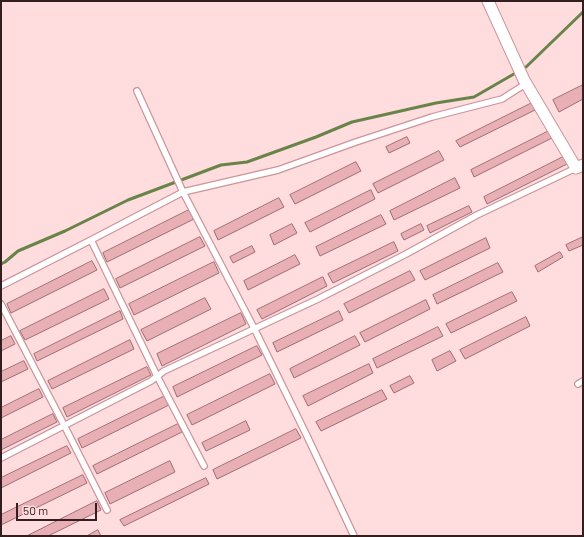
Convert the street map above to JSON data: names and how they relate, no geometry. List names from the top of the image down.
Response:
{
  "scale_bar": "50 m"
}
